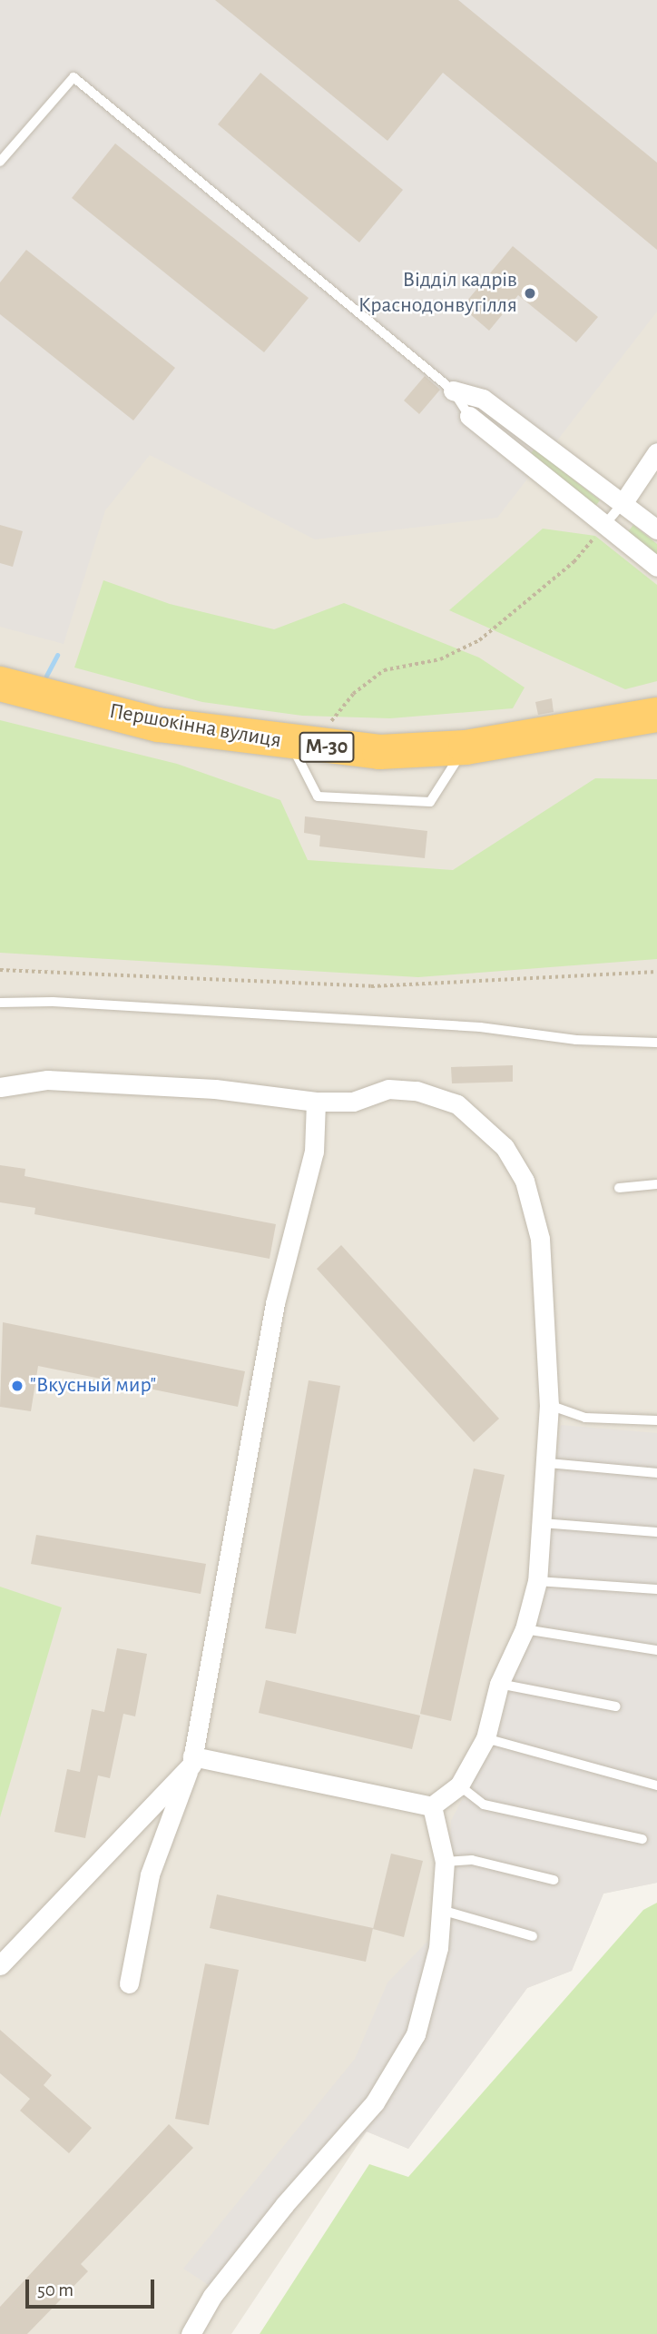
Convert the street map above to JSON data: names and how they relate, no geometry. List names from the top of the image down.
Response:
{
  "streets": {
    "highway": ["Першокінна вулиця", "М-30"]
  },
  "places": ["Відділ кадрів Краснодонвугілля", "\"Вкусный мир\""],
  "scale_bar": "50 m"
}
